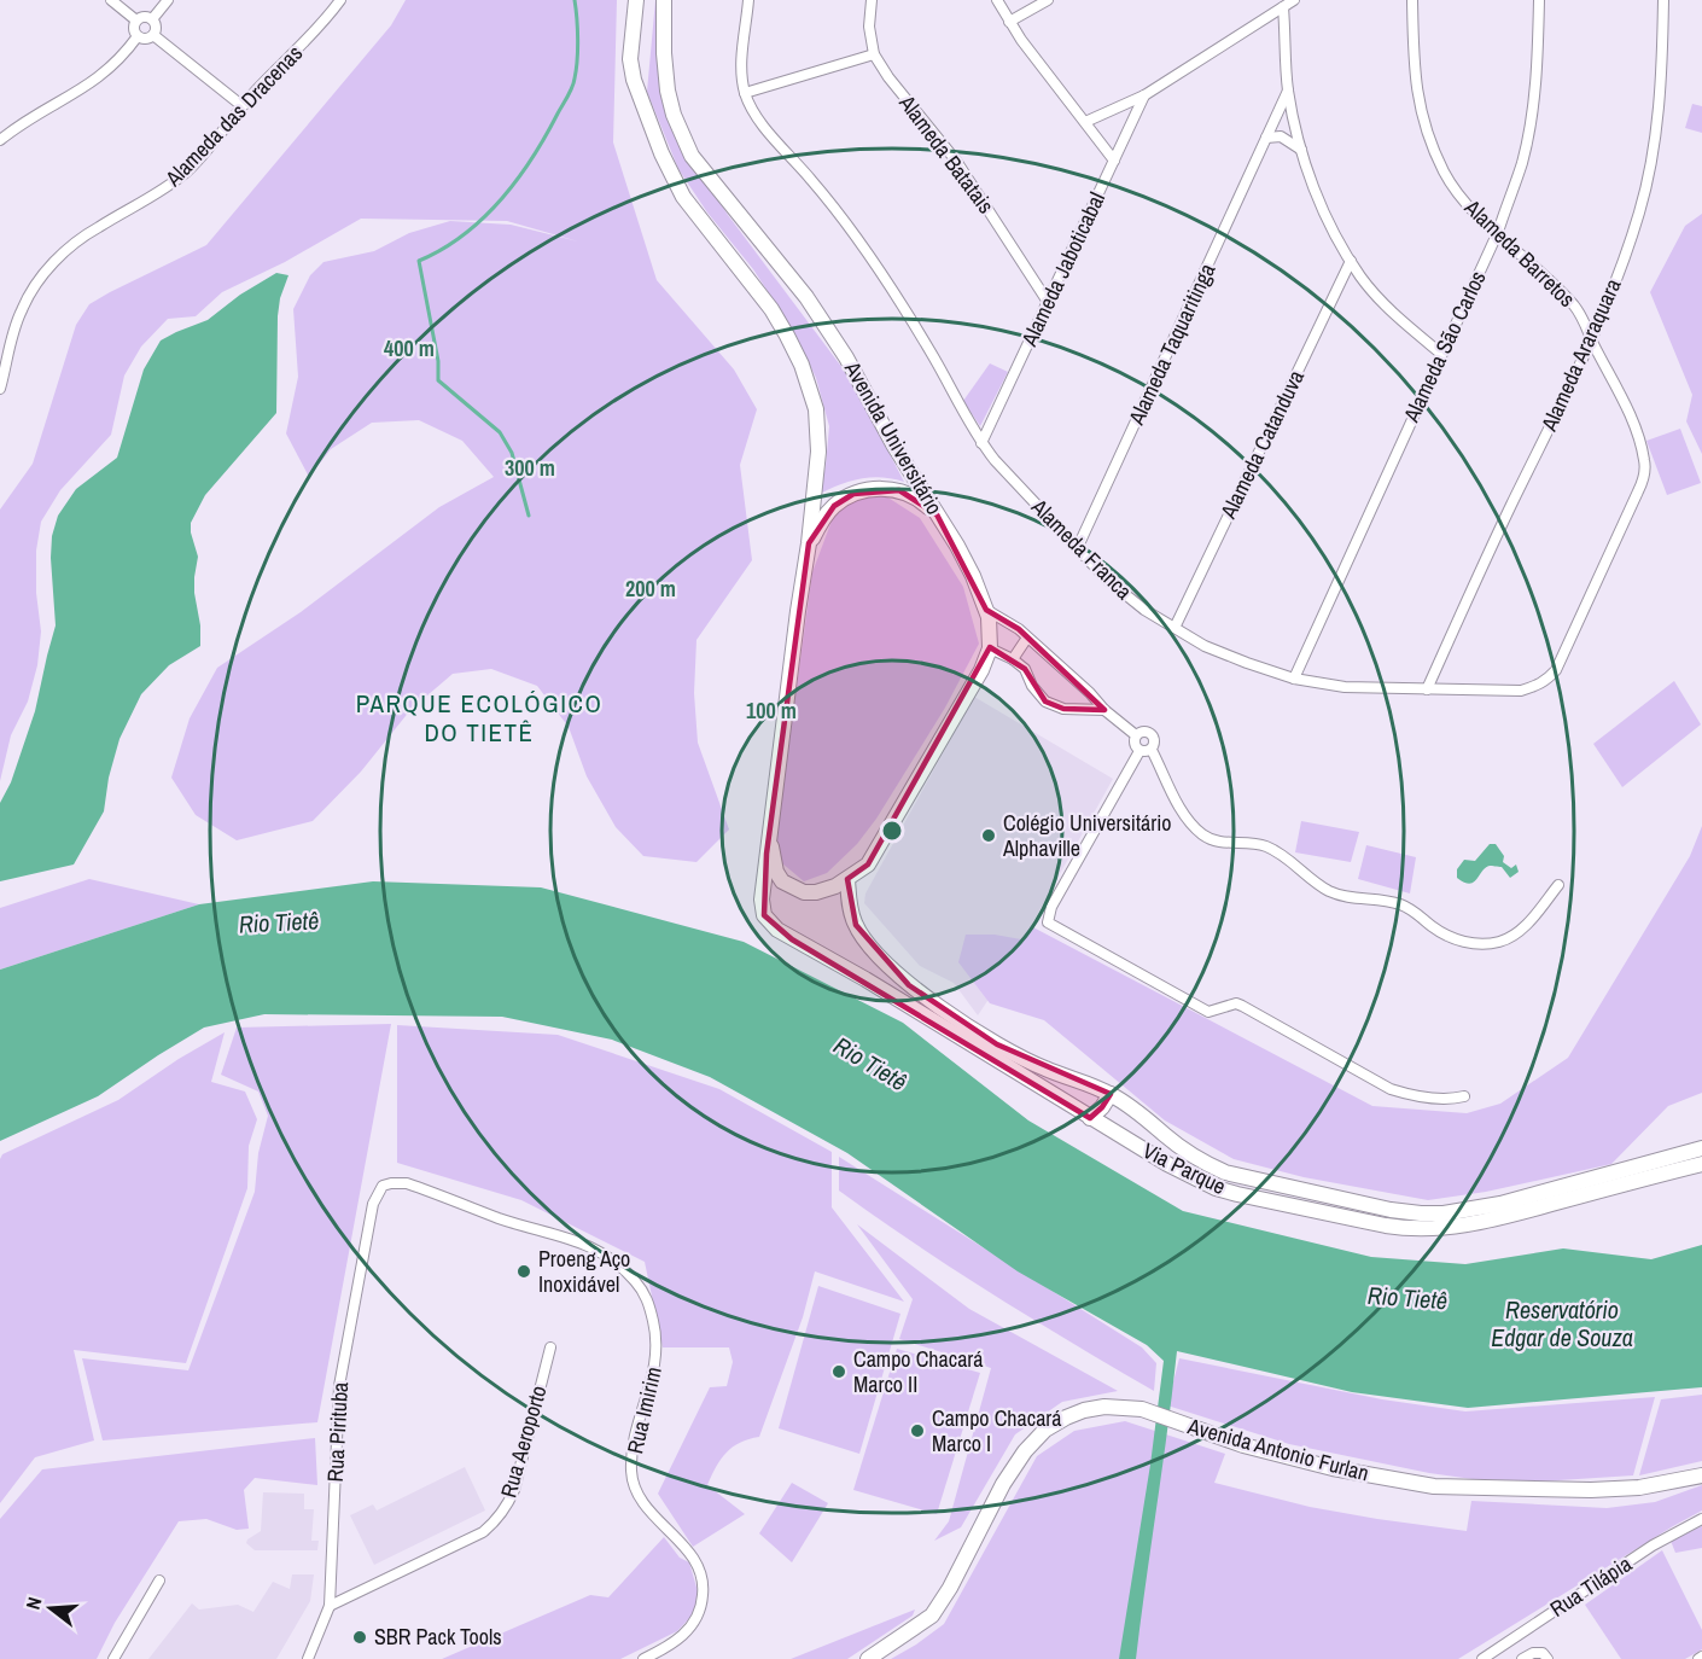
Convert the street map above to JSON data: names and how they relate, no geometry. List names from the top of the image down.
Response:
{
  "streets": {
    "main road": ["Avenida Universitário", "Via Parque", "Avenida Antonio Furlan"],
    "street": [
      "Alameda das Dracenas",
      "Alameda Batatais",
      "Alameda Barretos",
      "Alameda Jaboticabal",
      "Alameda Taquaritinga",
      "Alameda São Carlos",
      "Alameda Araraquara",
      "Alameda Catanduva",
      "Alameda Franca",
      "Rua Imirim",
      "Rua Pirituba",
      "Rua Aeroporto",
      "Rua Tilápia"
    ]
  },
  "crossings": [
    ["Alameda Batatais", "Alameda Jaboticabal"],
    ["Alameda Barretos", "Alameda São Carlos"],
    ["Alameda Barretos", "Alameda Araraquara"],
    ["Alameda Barretos", "Alameda Franca"],
    ["Alameda Jaboticabal", "Alameda Franca"],
    ["Alameda Taquaritinga", "Alameda Franca"],
    ["Alameda São Carlos", "Alameda Franca"],
    ["Alameda Araraquara", "Alameda Franca"],
    ["Avenida Universitário", "Via Parque"],
    ["Alameda Catanduva", "Alameda Franca"],
    ["Rua Imirim", "Rua Pirituba"],
    ["Rua Pirituba", "Rua Aeroporto"]
  ],
  "districts": ["PARQUE ECOLÓGICO DO TIETÊ"],
  "water": ["Rio Tietê", "Reservatório Edgar de Souza"],
  "places": [
    "Colégio Universitário Alphaville",
    "Proeng Aço Inoxidável",
    "Campo Chacará Marco II",
    "Campo Chacará Marco I",
    "SBR Pack Tools"
  ],
  "north": "left",
  "rings": [
    "400 m",
    "300 m",
    "200 m",
    "100 m"
  ]
}
